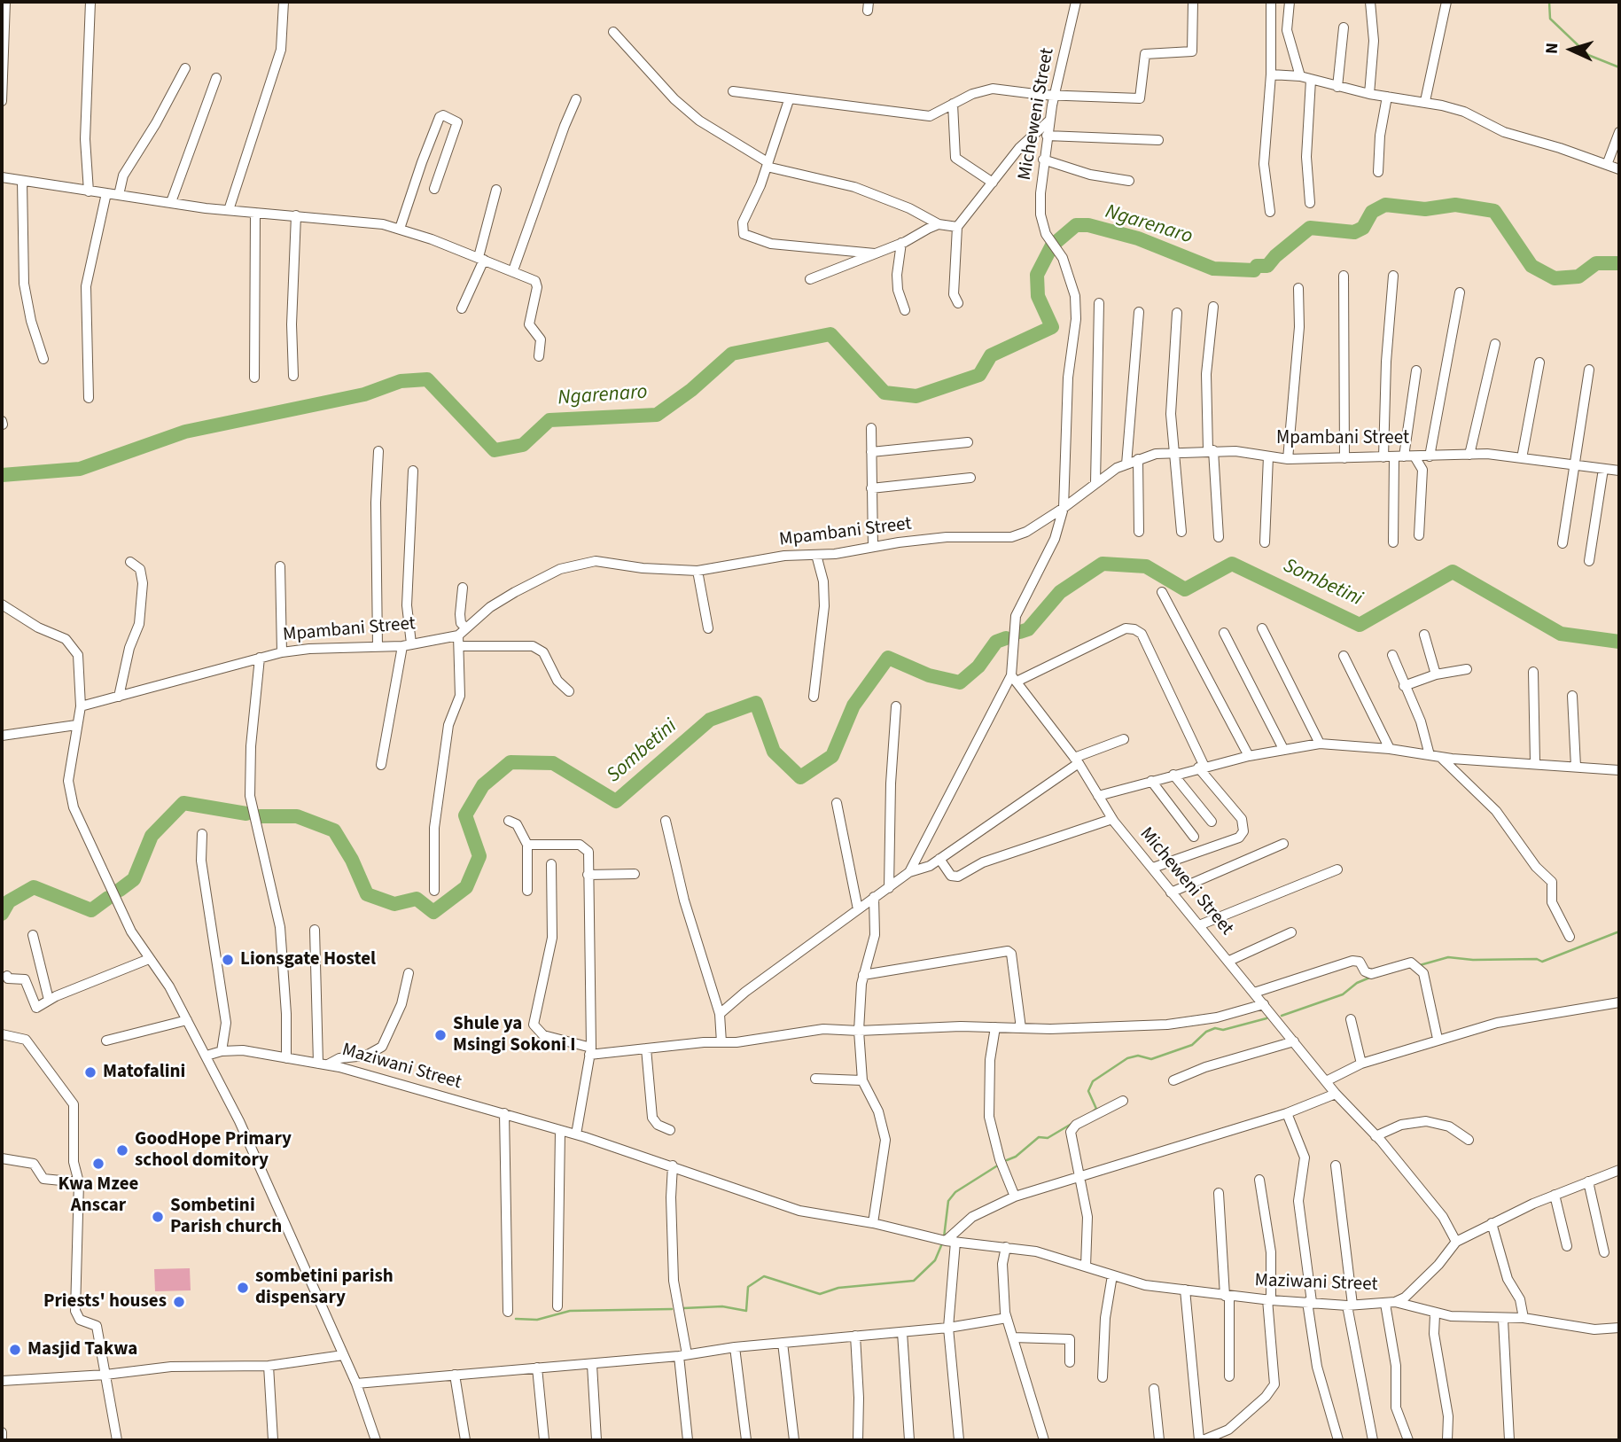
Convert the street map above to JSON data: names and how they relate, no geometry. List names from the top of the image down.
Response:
{
  "streets": {
    "street": ["Micheweni Street", "Mpambani Street", "Maziwani Street"]
  },
  "crossings": [
    ["Micheweni Street", "Mpambani Street"],
    ["Micheweni Street", "Maziwani Street"]
  ],
  "water": ["Ngarenaro", "Sombetini"],
  "places": [
    "Lionsgate Hostel",
    "Shule ya Msingi Sokoni I",
    "Matofalini",
    "GoodHope Primary school domitory",
    "Kwa Mzee Anscar",
    "Sombetini Parish church",
    "sombetini parish dispensary",
    "Priests' houses",
    "Masjid Takwa"
  ],
  "north": "left"
}
